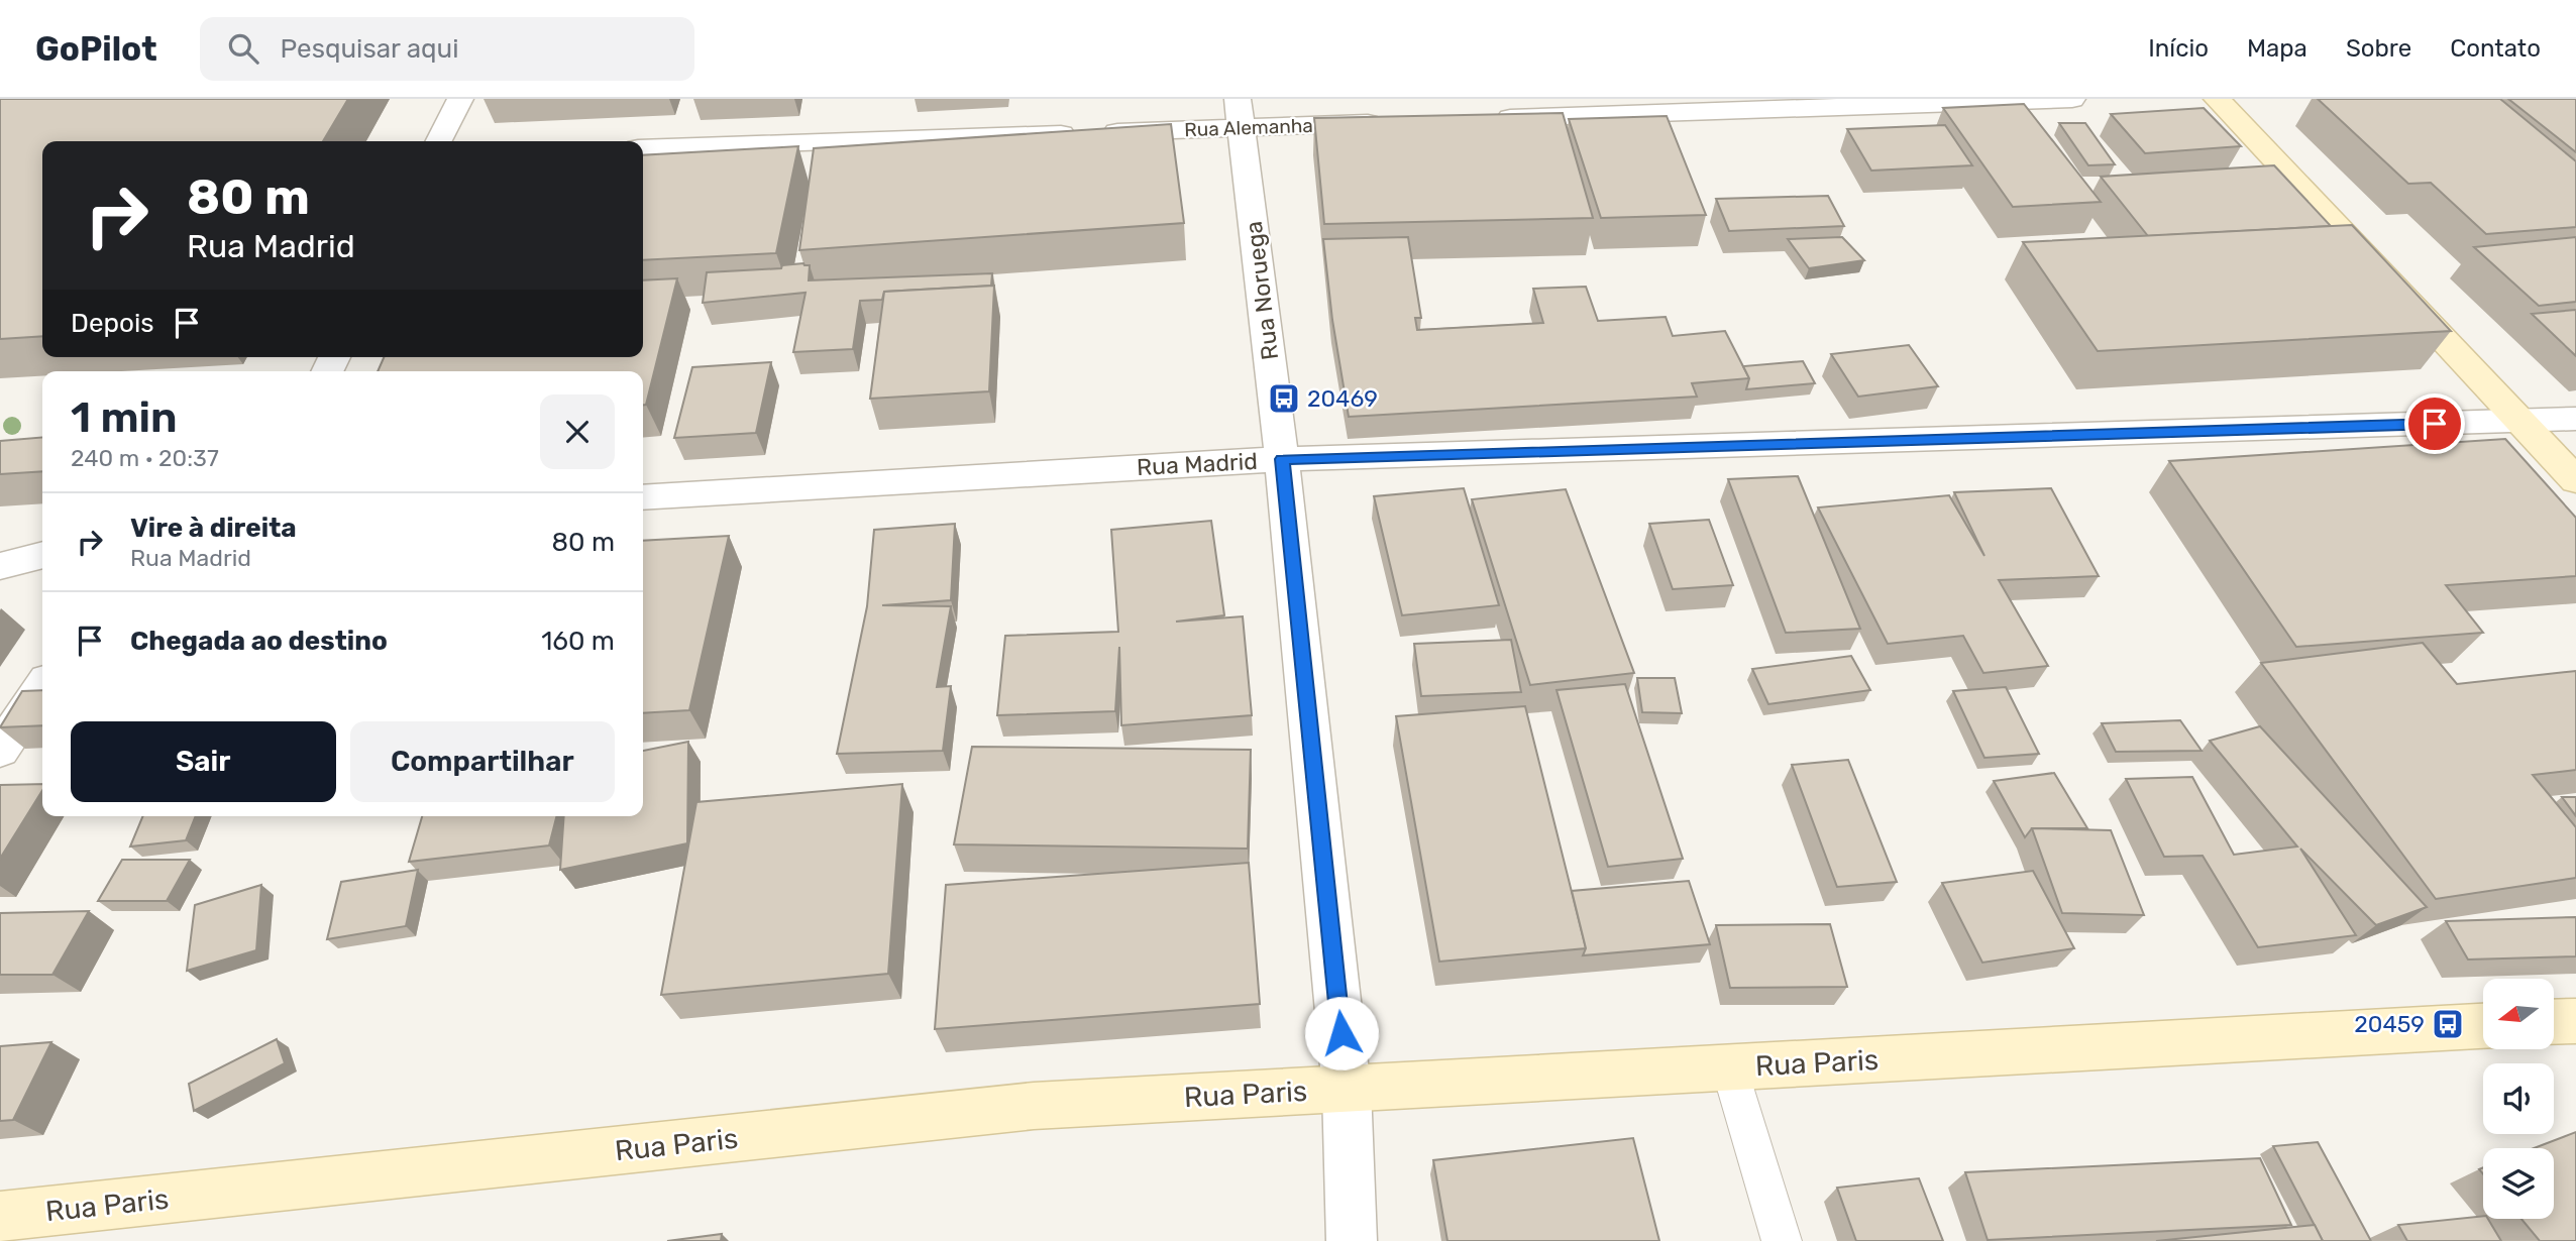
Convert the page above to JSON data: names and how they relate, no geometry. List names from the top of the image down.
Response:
{
  "streets": {
    "main road": ["Rua Paris"],
    "street": ["Rua Alemanha", "Rua Noruega", "Rua Madrid"]
  },
  "crossings": [
    ["Rua Alemanha", "Rua Noruega"],
    ["Rua Noruega", "Rua Madrid"],
    ["Rua Noruega", "Rua Paris"]
  ],
  "places": {
    "bus stop": ["20469", "20459"]
  },
  "north": "left",
  "page": {
    "header": "GoPilot",
    "search": "Pesquisar aqui",
    "nav": [
      "Início",
      "Mapa",
      "Sobre",
      "Contato"
    ],
    "turn": ["80 m", "Rua Madrid"],
    "then": "Depois",
    "heading": ["1 min", "240 m · 20:37"],
    "list": [
      {
        "name": "Vire à direita",
        "note": "Rua Madrid",
        "value": "80 m"
      },
      {
        "name": "Chegada ao destino",
        "value": "160 m"
      }
    ],
    "buttons": ["Sair", "Compartilhar"]
  }
}
